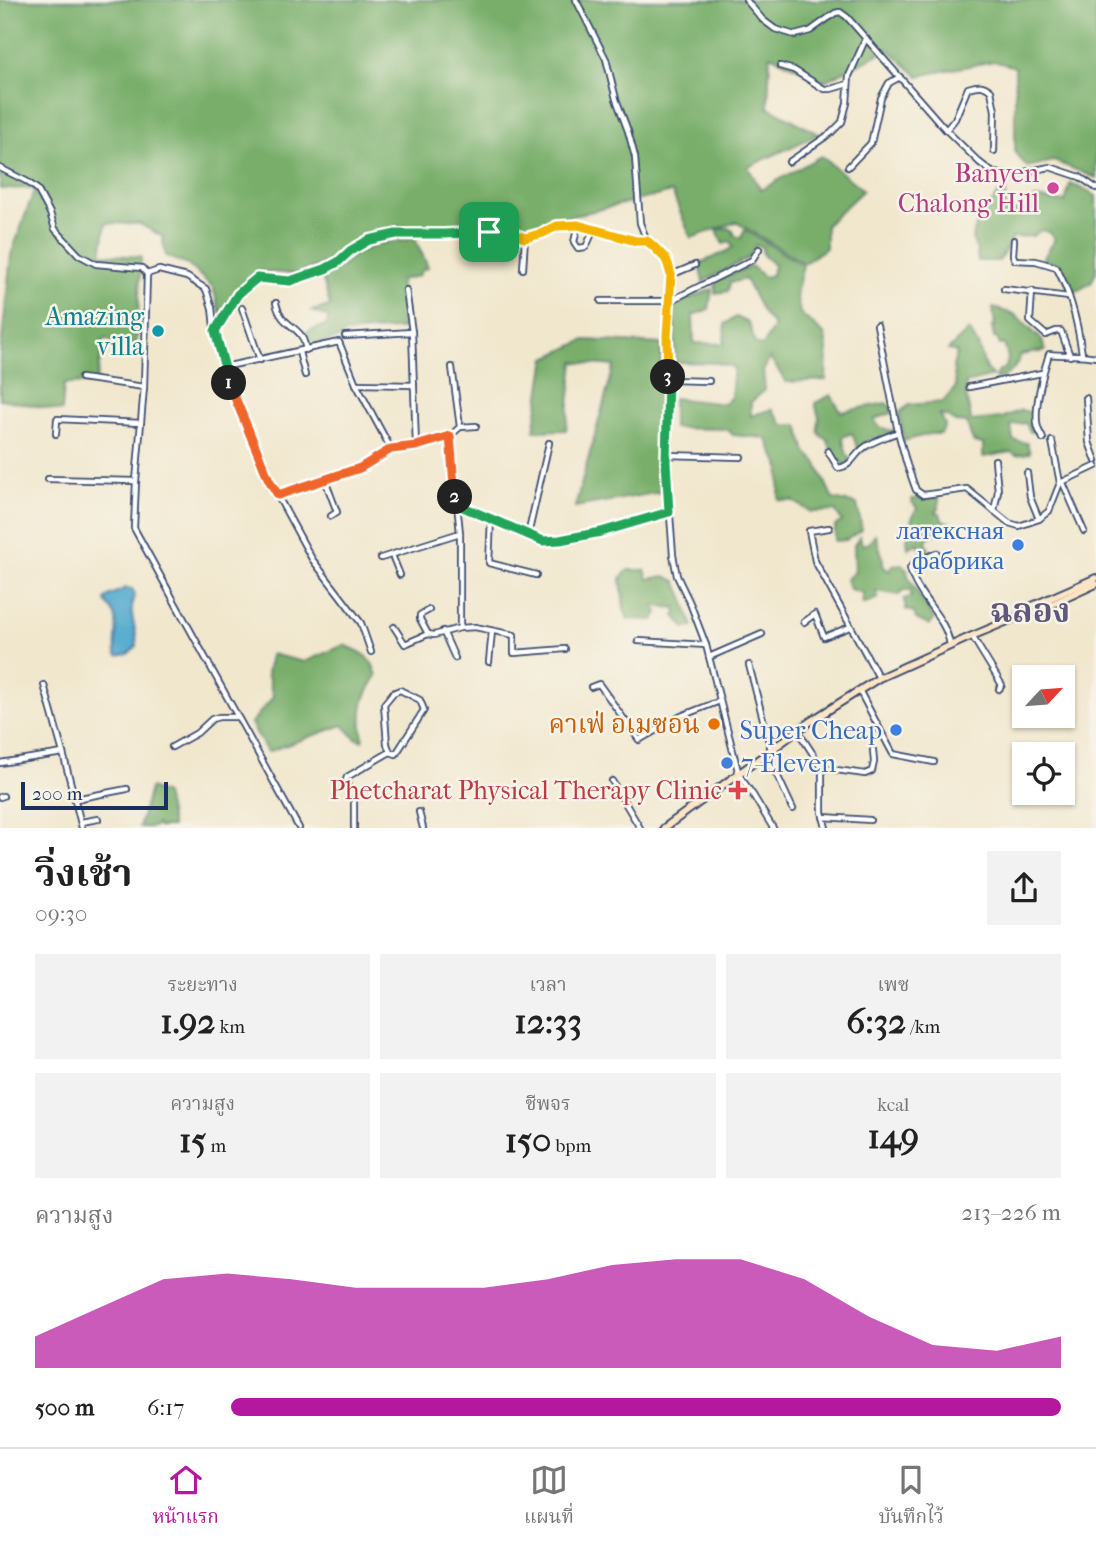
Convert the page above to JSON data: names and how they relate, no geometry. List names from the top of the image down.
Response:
{
  "districts": ["ฉลอง"],
  "places": {
    "other": [
      "Banyen Chalong Hill",
      "Amazing villa",
      "латексная фабрика",
      "คาเฟ่ อเมซอน",
      "Super Cheap",
      "7-Eleven"
    ],
    "health": ["Phetcharat Physical Therapy Clinic"]
  },
  "scale_bar": "200 m",
  "north": "top right",
  "page": {
    "pins": ["3", "1", "2"],
    "scale": "200 m",
    "heading": ["วิ่งเช้า", "09:30"],
    "stats": [
      ["ระยะทาง", "1.92 km"],
      ["เวลา", "12:33"],
      ["เพซ", "6:32 /km"],
      ["ความสูง", "15 m"],
      ["ชีพจร", "150 bpm"],
      ["kcal", "149"]
    ],
    "chart": ["ความสูง", "213–226 m"],
    "list": [
      {
        "name": "500 m",
        "note": "6:17"
      }
    ],
    "tabs": ["หน้าแรก", "แผนที่", "บันทึกไว้"]
  }
}
